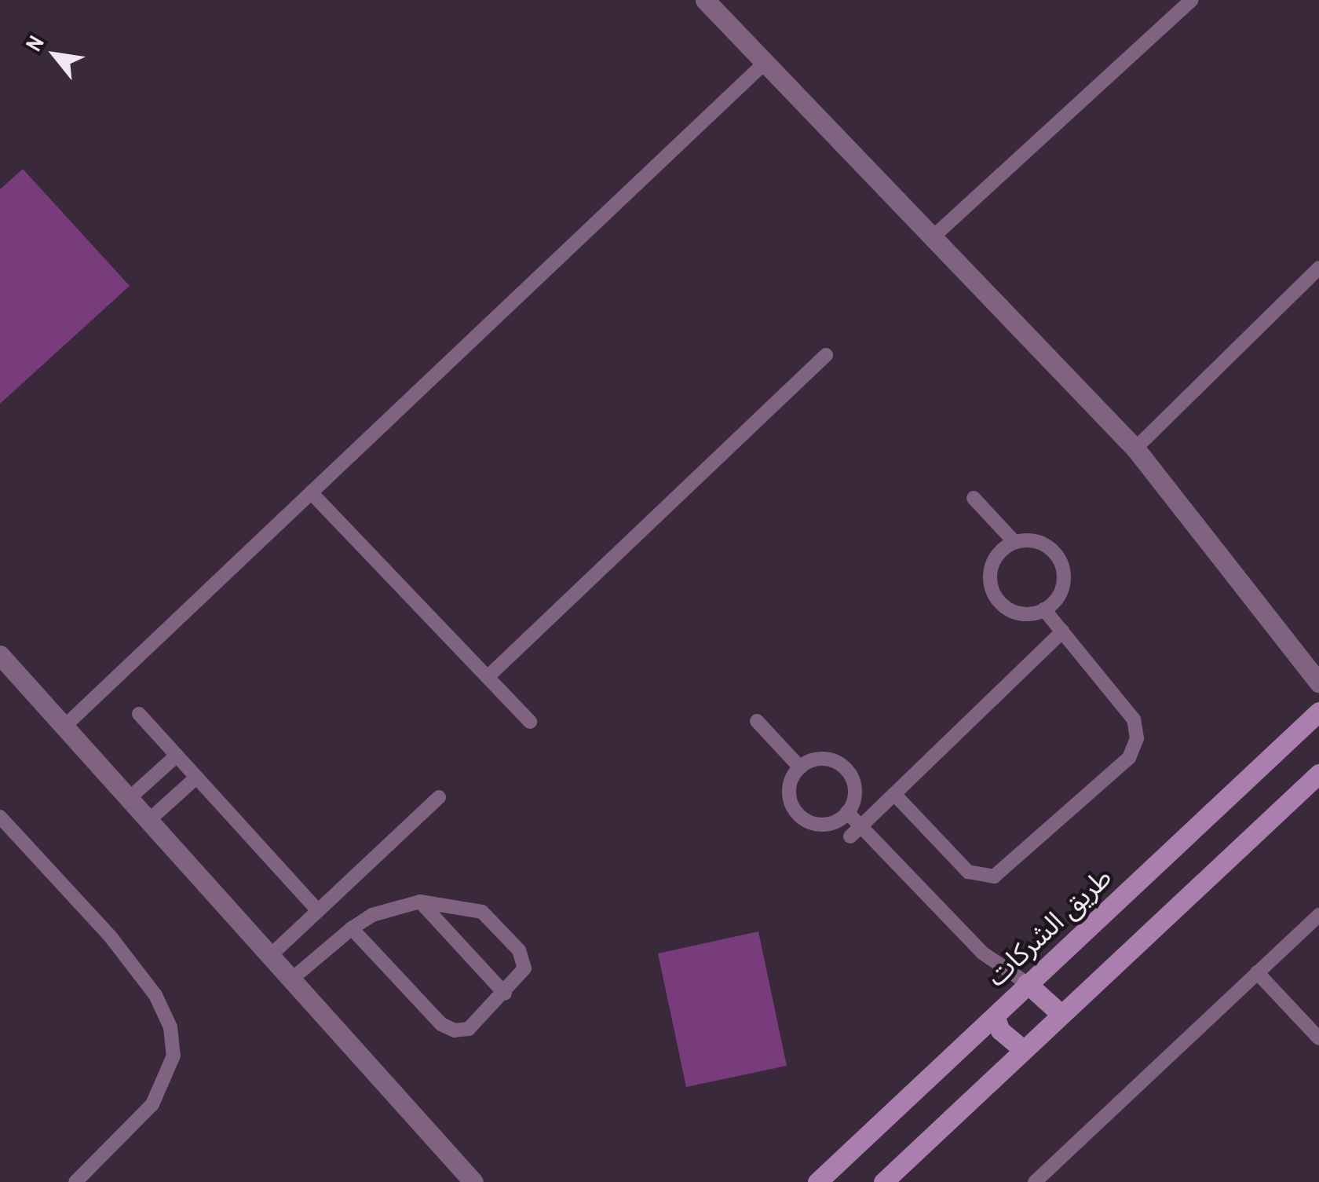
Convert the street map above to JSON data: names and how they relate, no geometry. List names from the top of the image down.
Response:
{
  "streets": {
    "street": ["طريق الشركات"]
  },
  "north": "top left"
}
